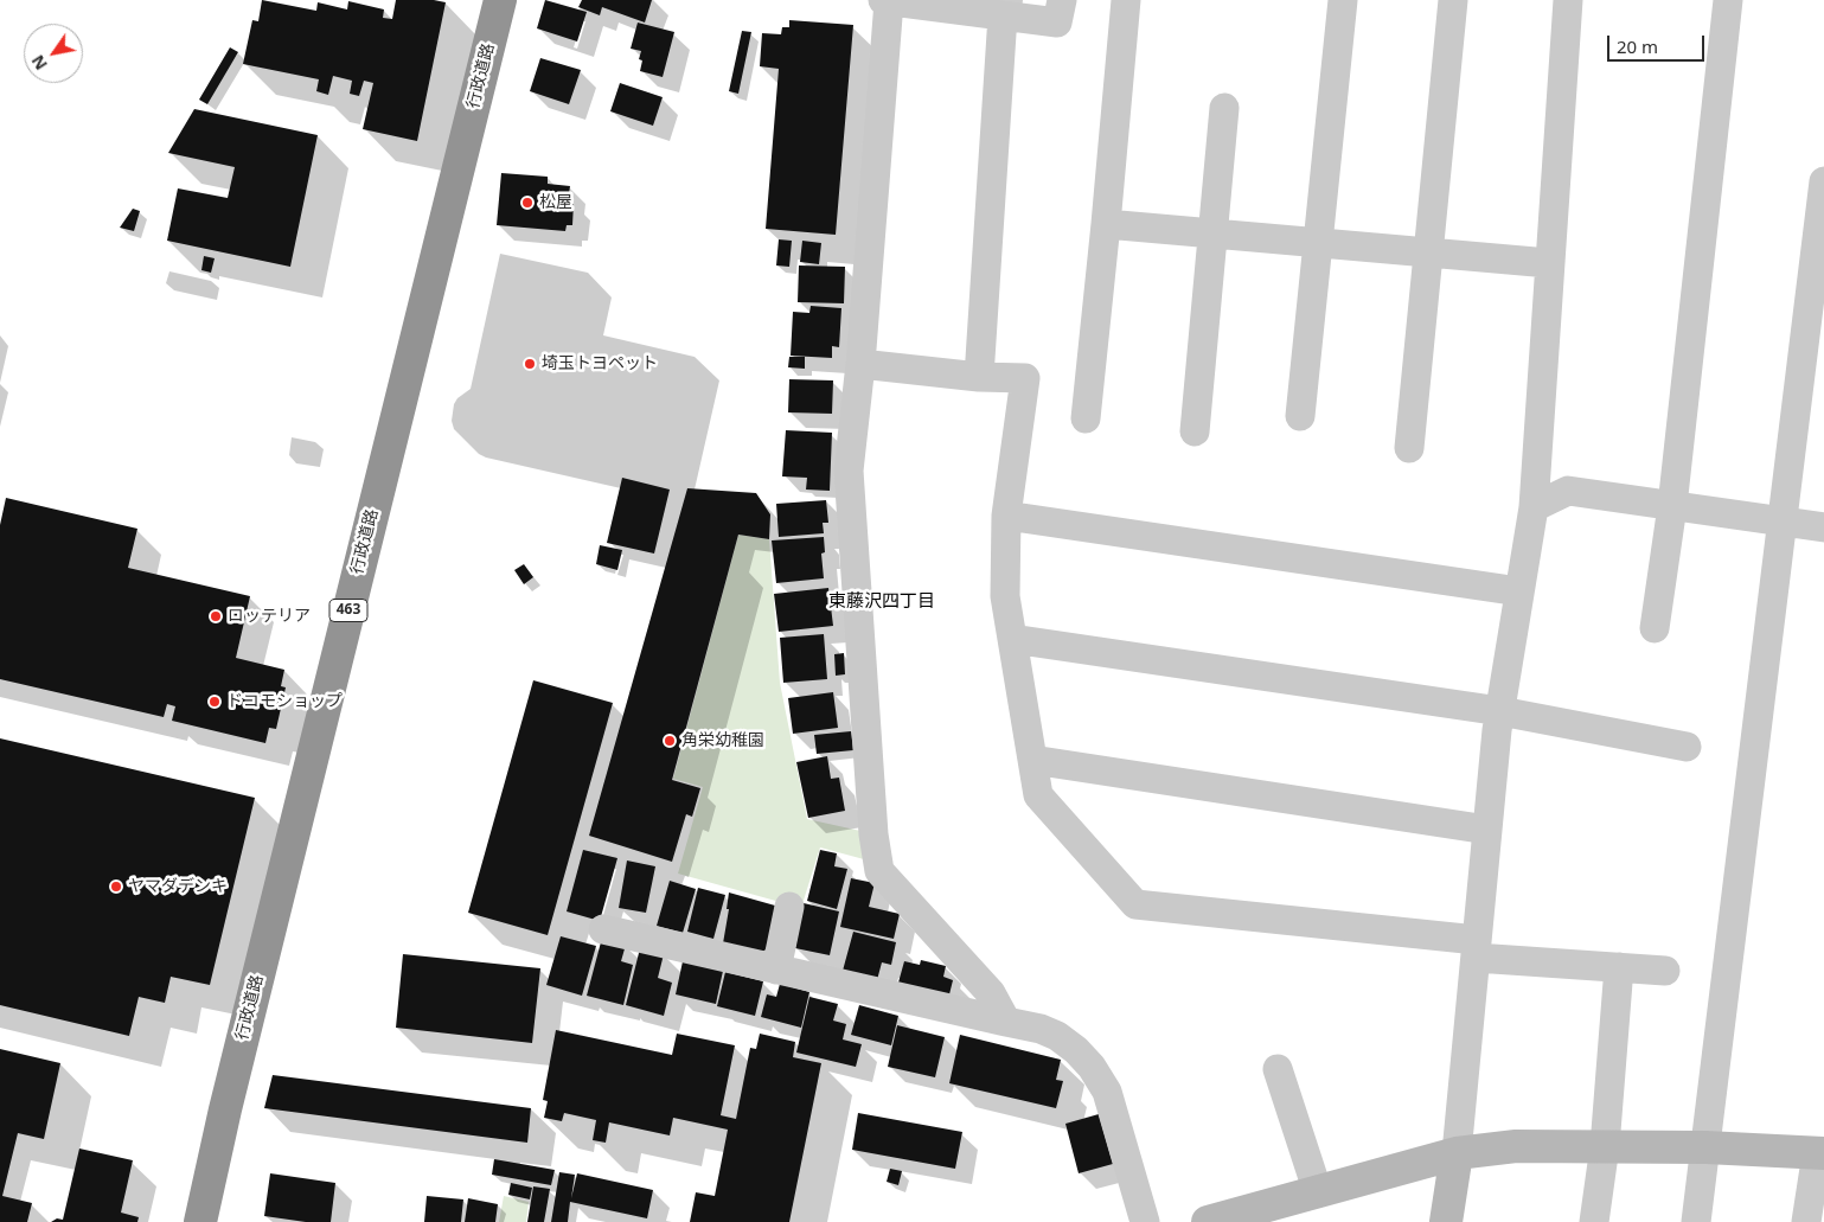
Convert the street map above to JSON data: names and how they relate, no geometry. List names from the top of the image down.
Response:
{
  "streets": {
    "highway": ["行政道路", "463"]
  },
  "districts": ["東藤沢四丁目"],
  "places": [
    "松屋",
    "埼玉トヨペット",
    "ロッテリア",
    "ドコモショップ",
    "角栄幼稚園",
    "ヤマダデンキ"
  ],
  "scale_bar": "20 m",
  "north": "bottom left"
}
